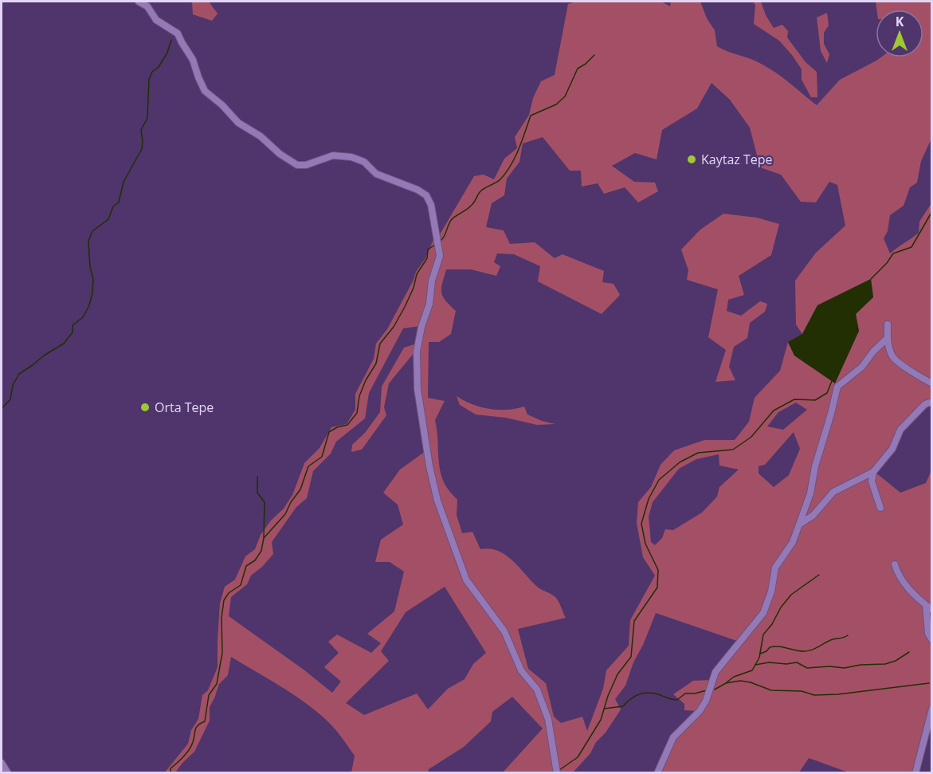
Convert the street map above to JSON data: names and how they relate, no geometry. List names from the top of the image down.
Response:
{
  "places": ["Kaytaz Tepe", "Orta Tepe"],
  "north": "top"
}
